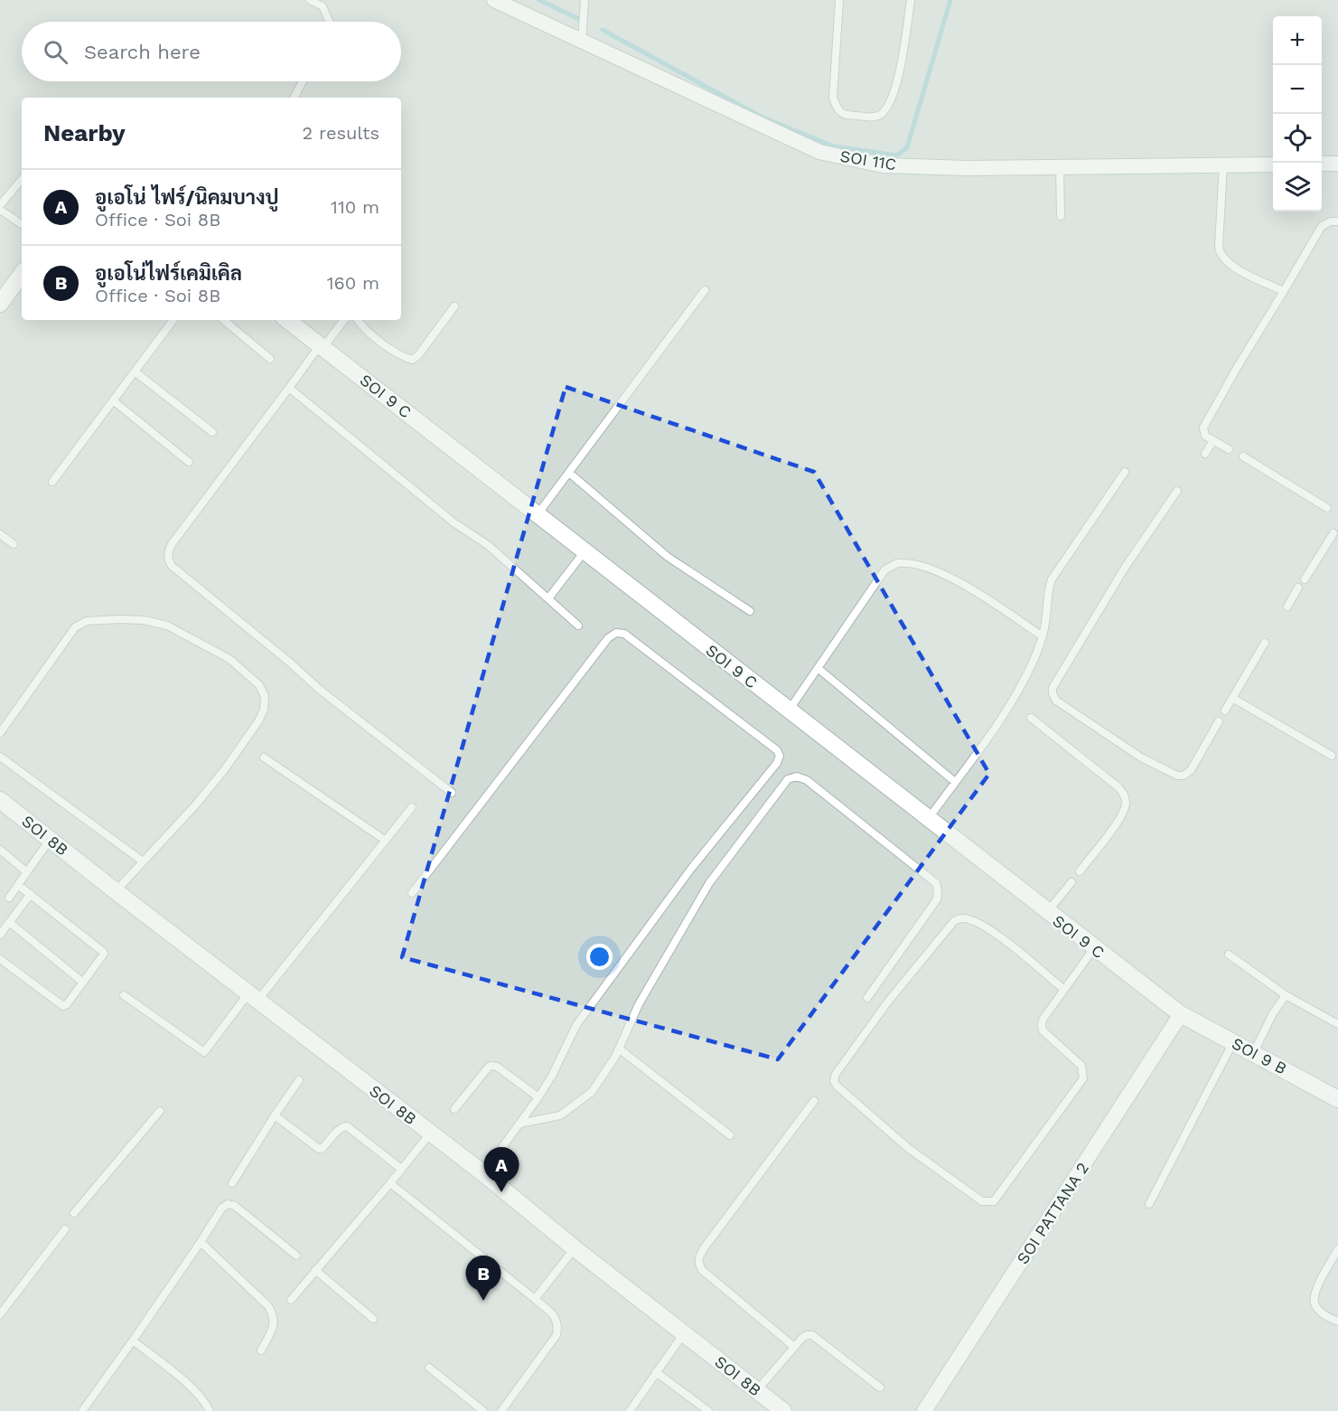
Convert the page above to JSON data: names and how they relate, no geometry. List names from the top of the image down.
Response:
{
  "streets": {
    "street": [
      "SOI 11C",
      "SOI 9 C",
      "SOI 8B",
      "SOI 9 B",
      "SOI PATTANA 2"
    ]
  },
  "crossings": [
    ["SOI 9 C", "SOI 9 B"],
    ["SOI 9 C", "SOI PATTANA 2"],
    ["SOI 9 B", "SOI PATTANA 2"]
  ],
  "page": {
    "map_buttons": ["+", "−"],
    "search": "Search here",
    "heading": ["Nearby", "2 results"],
    "list": [
      {
        "mark": "A",
        "name": "อูเอโน่ ไฟร์/นิคมบางปู",
        "note": "Office · Soi 8B",
        "value": "110 m"
      },
      {
        "mark": "B",
        "name": "อูเอโน่ไฟร์เคมิเคิล",
        "note": "Office · Soi 8B",
        "value": "160 m"
      }
    ],
    "pins": ["A", "B"]
  }
}
